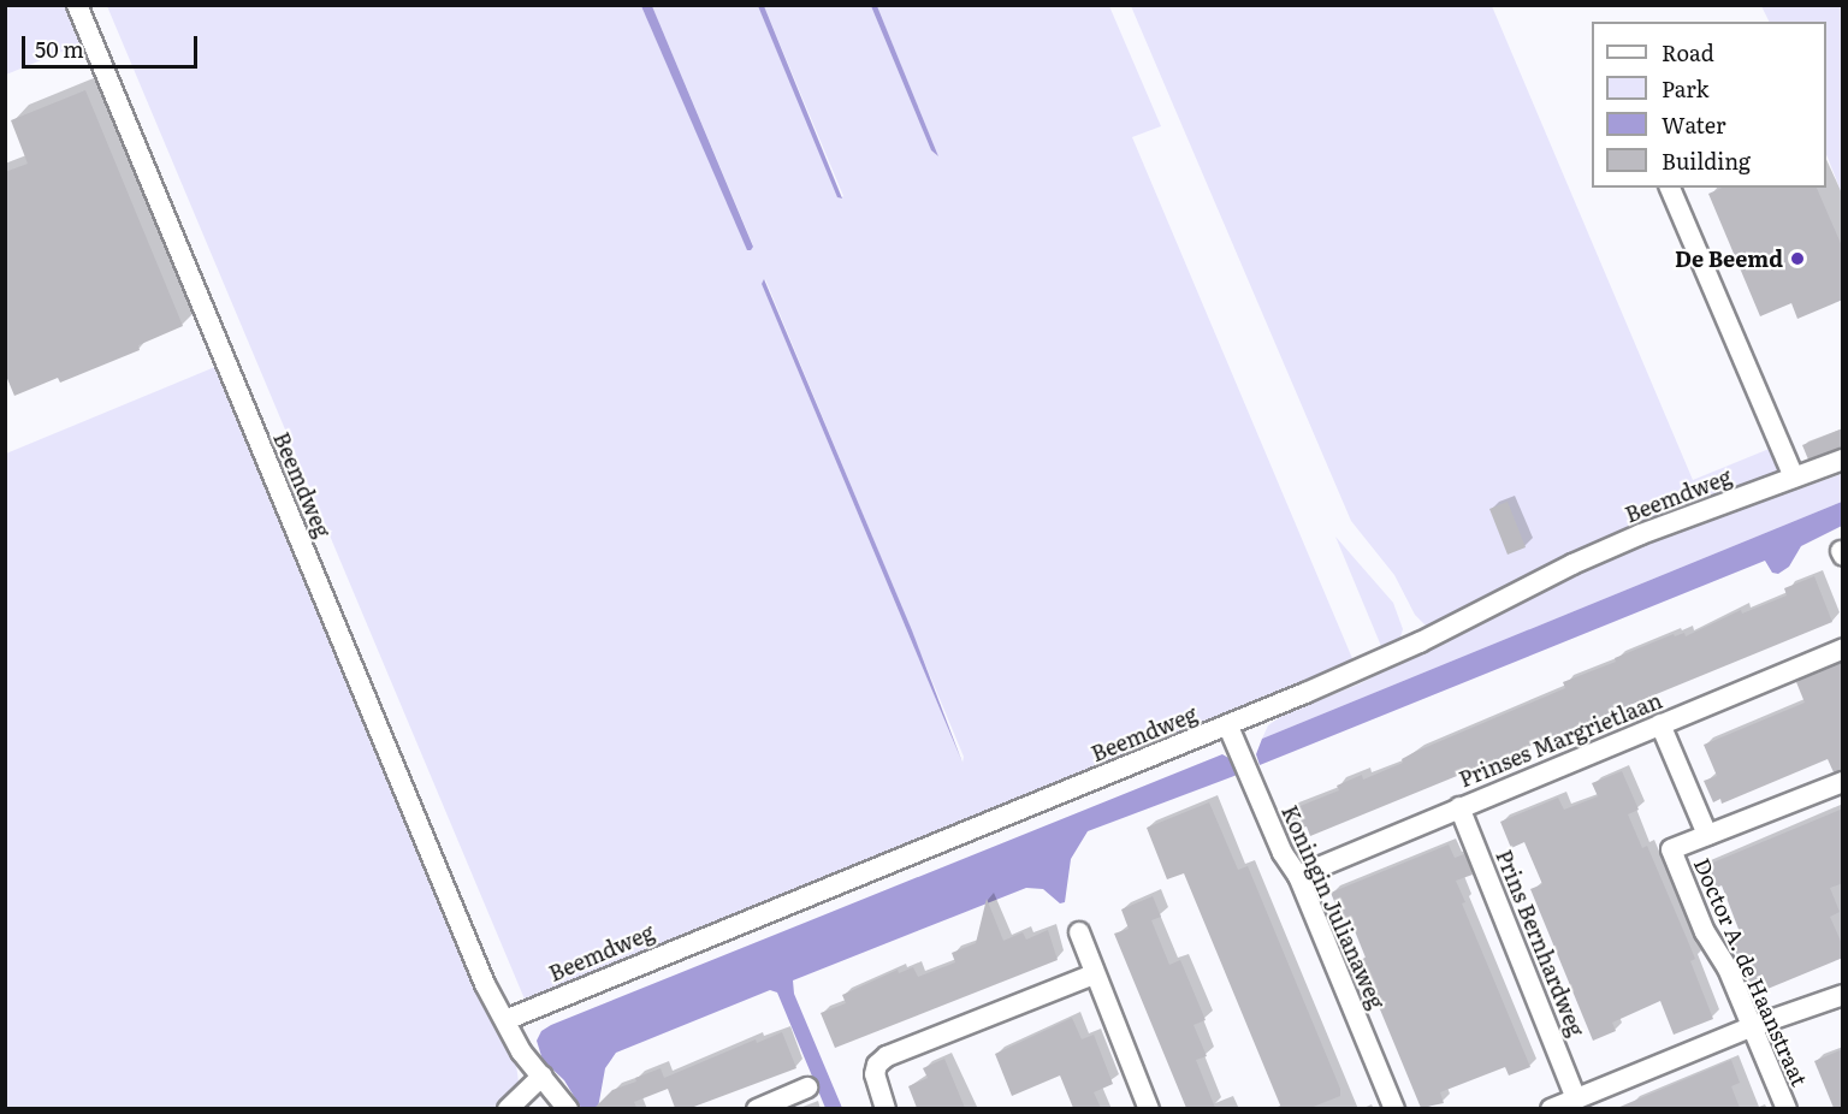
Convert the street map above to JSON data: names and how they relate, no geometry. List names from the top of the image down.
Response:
{
  "streets": {
    "street": [
      "Beemdweg",
      "Prinses Margrietlaan",
      "Koningin Julianaweg",
      "Prins Bernhardweg",
      "Doctor A. de Haanstraat"
    ]
  },
  "crossings": [
    ["Beemdweg", "Koningin Julianaweg"],
    ["Prinses Margrietlaan", "Koningin Julianaweg"],
    ["Prinses Margrietlaan", "Prins Bernhardweg"]
  ],
  "places": ["De Beemd"],
  "legend": [
    "Road",
    "Park",
    "Water",
    "Building"
  ],
  "scale_bar": "50 m"
}
